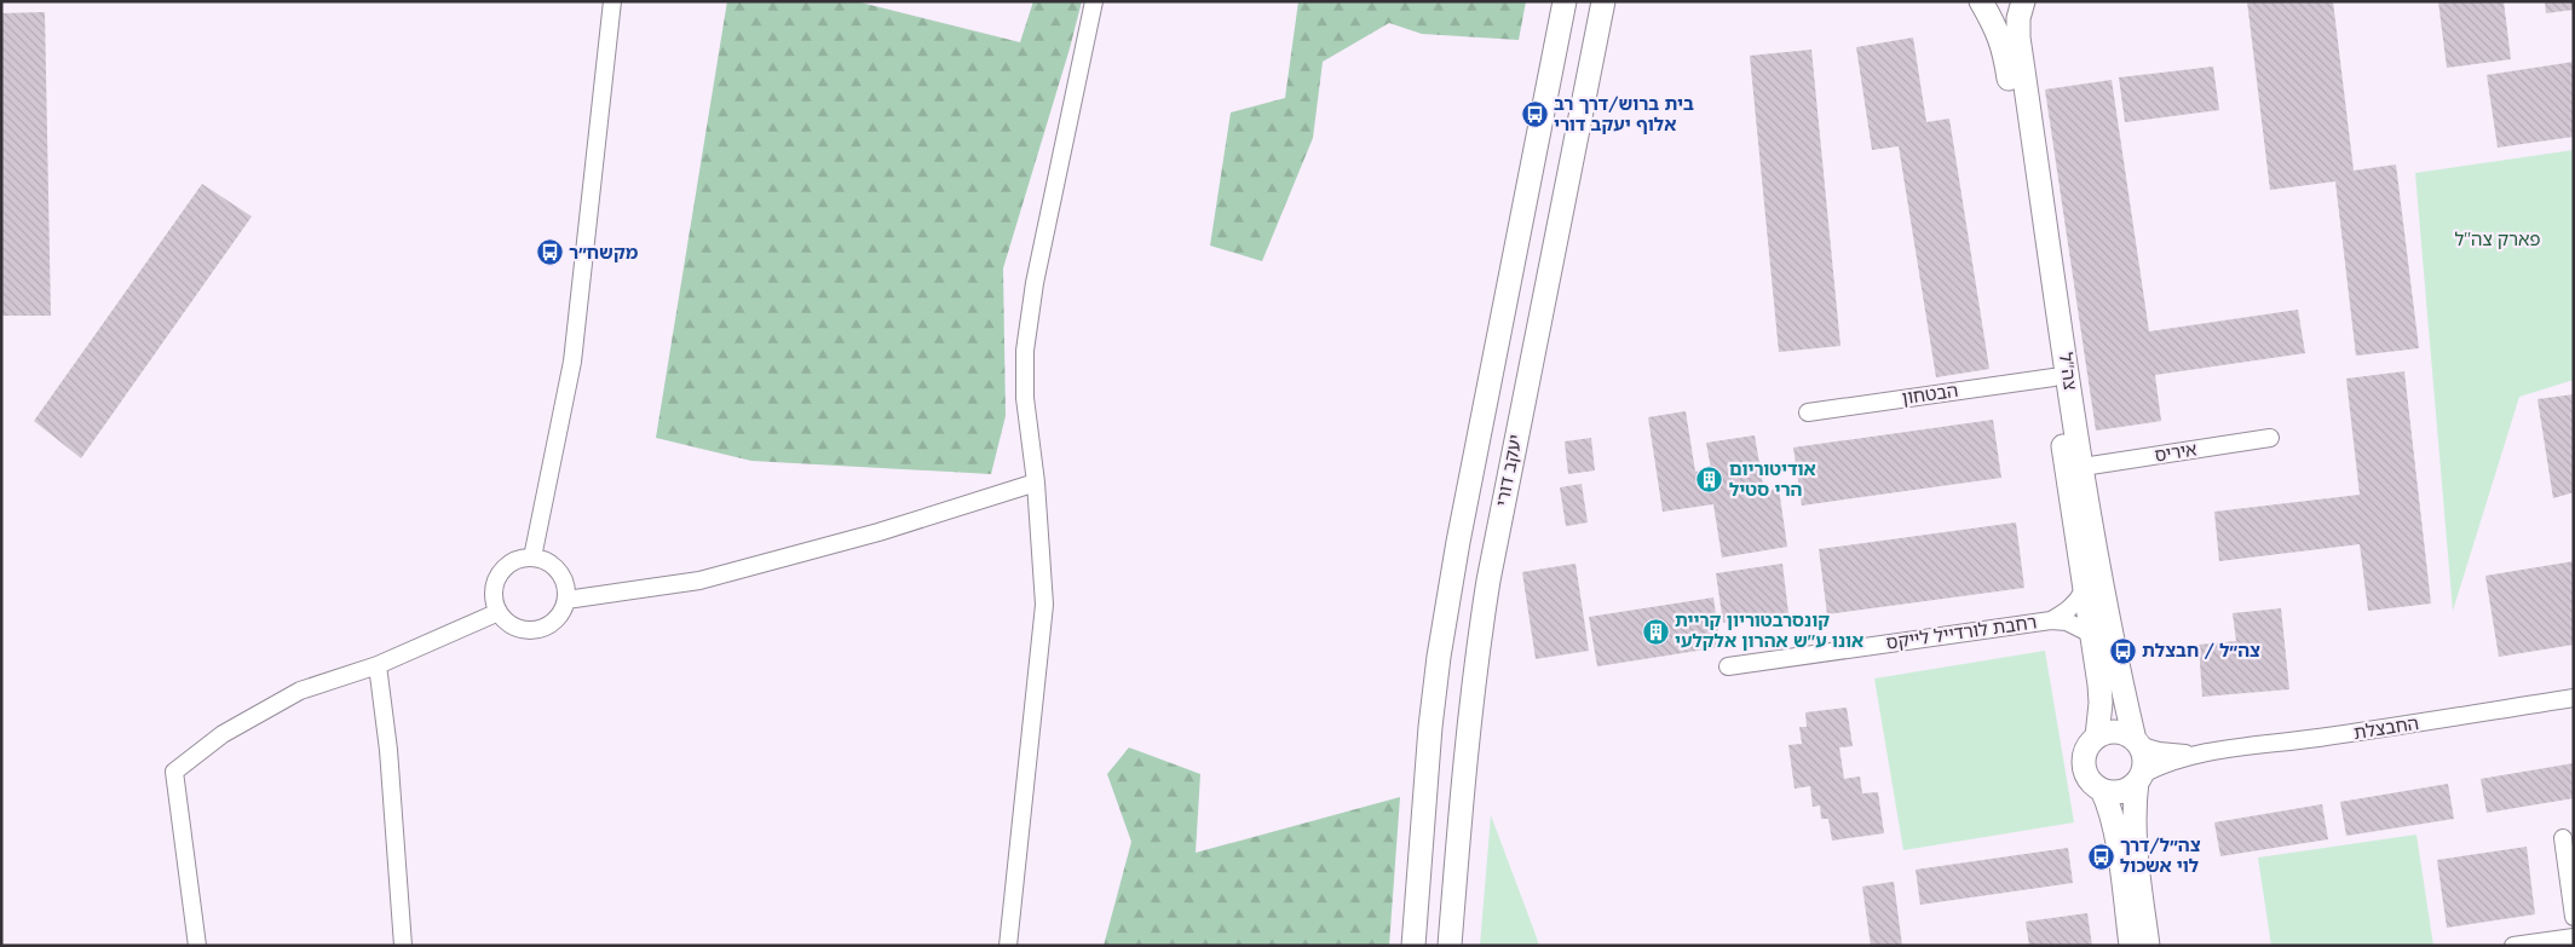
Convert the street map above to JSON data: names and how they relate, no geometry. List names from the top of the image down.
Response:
{
  "streets": {
    "street": [
      "צה\"ל",
      "הבטחון",
      "איריס",
      "יעקב דורי",
      "רחבת לורדייל לייקס",
      "החבצלת"
    ]
  },
  "crossings": [
    ["צה\"ל", "הבטחון"],
    ["צה\"ל", "איריס"],
    ["צה\"ל", "רחבת לורדייל לייקס"]
  ],
  "parks": ["פארק צה\"ל"],
  "places": {
    "bus stop": [
      "בית ברוש/דרך רב אלוף יעקב דורי",
      "מקשח״ר",
      "צה״ל / חבצלת",
      "צה״ל/דרך לוי אשכול"
    ],
    "building": ["אודיטוריום הרי סטיל", "קונסרבטוריון קריית אונו ע\"ש אהרון אלקלעי"]
  }
}
